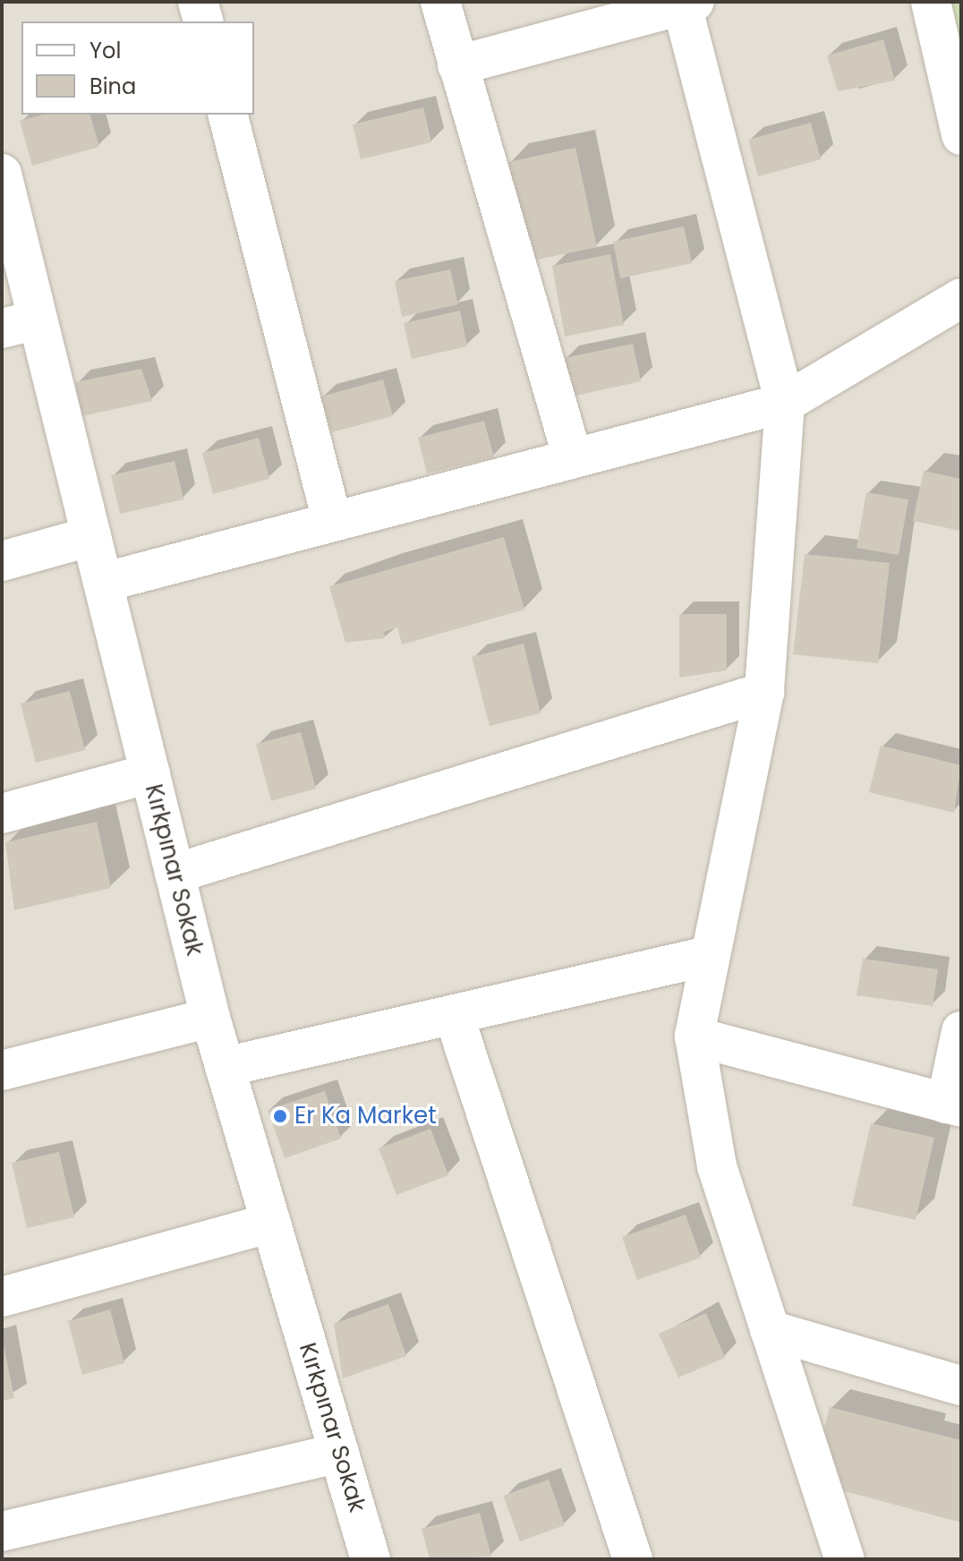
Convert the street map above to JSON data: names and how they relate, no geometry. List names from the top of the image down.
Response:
{
  "streets": {
    "street": ["Kırkpınar Sokak"]
  },
  "places": ["Er Ka Market"],
  "legend": ["Yol", "Bina"]
}
